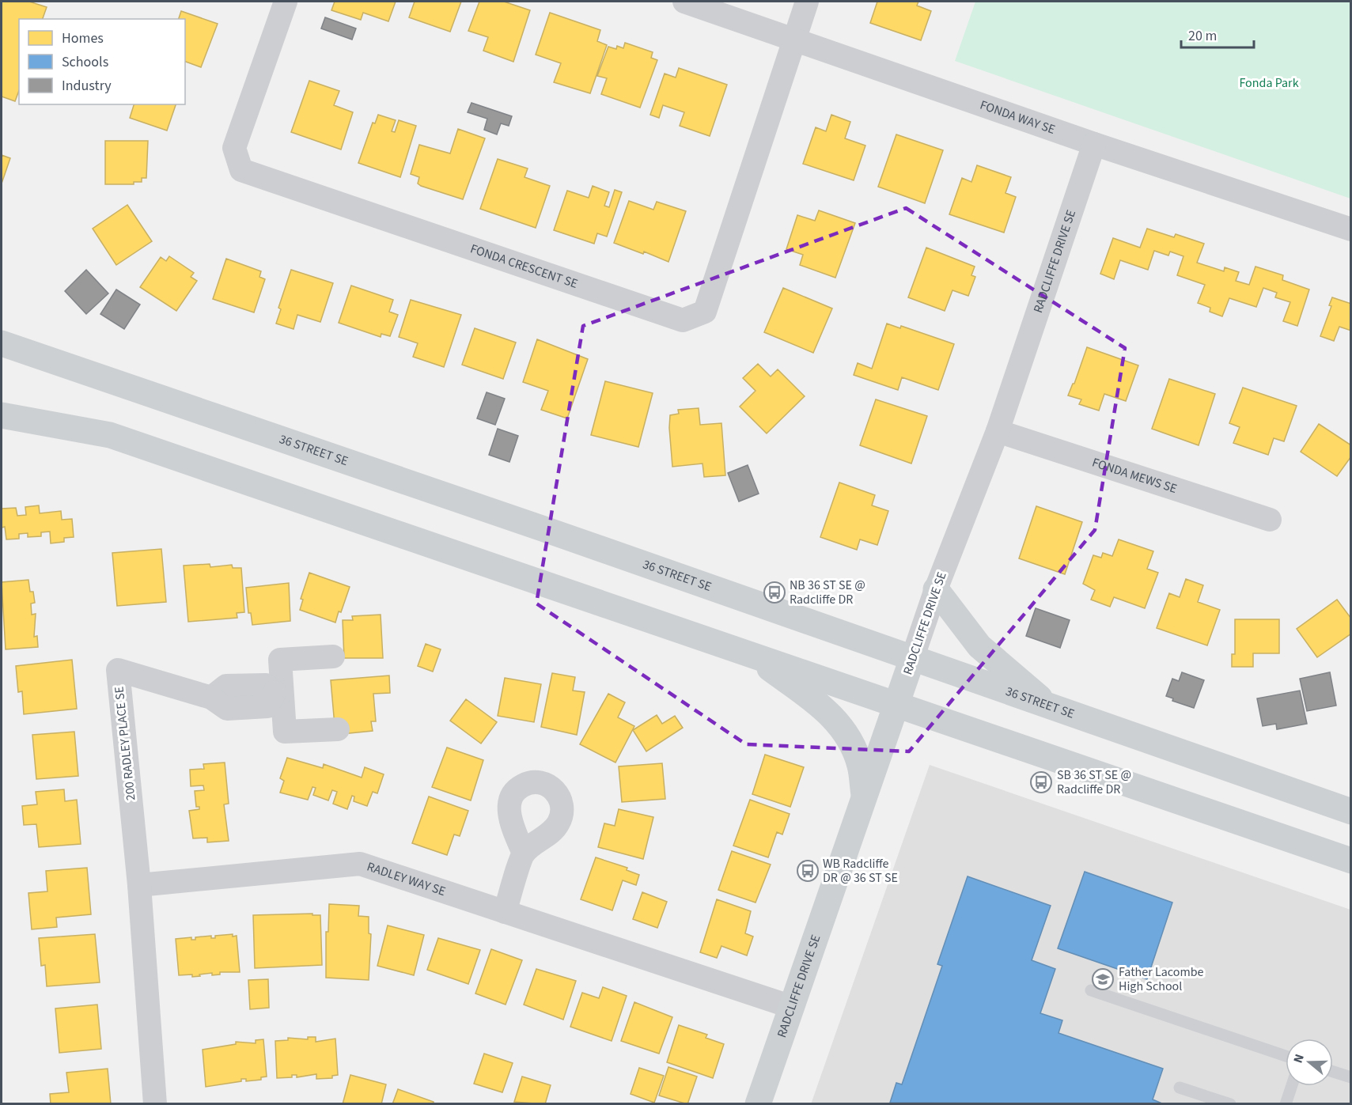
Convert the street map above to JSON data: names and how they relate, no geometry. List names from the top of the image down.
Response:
{
  "streets": {
    "main road": ["RADCLIFFE DRIVE SE", "36 STREET SE"],
    "street": [
      "FONDA WAY SE",
      "FONDA CRESCENT SE",
      "FONDA MEWS SE",
      "200 RADLEY PLACE SE",
      "RADLEY WAY SE"
    ]
  },
  "crossings": [
    ["FONDA WAY SE", "RADCLIFFE DRIVE SE"],
    ["FONDA WAY SE", "FONDA CRESCENT SE"],
    ["RADCLIFFE DRIVE SE", "36 STREET SE"],
    ["RADCLIFFE DRIVE SE", "FONDA MEWS SE"],
    ["RADCLIFFE DRIVE SE", "RADLEY WAY SE"],
    ["200 RADLEY PLACE SE", "RADLEY WAY SE"]
  ],
  "parks": ["Fonda Park"],
  "places": {
    "bus stop": ["NB 36 ST SE @ Radcliffe DR", "SB 36 ST SE @ Radcliffe DR", "WB Radcliffe DR @ 36 ST SE"],
    "school or university": ["Father Lacombe High School"]
  },
  "legend": ["Homes", "Schools", "Industry"],
  "scale_bar": "20 m",
  "north": "left"
}
